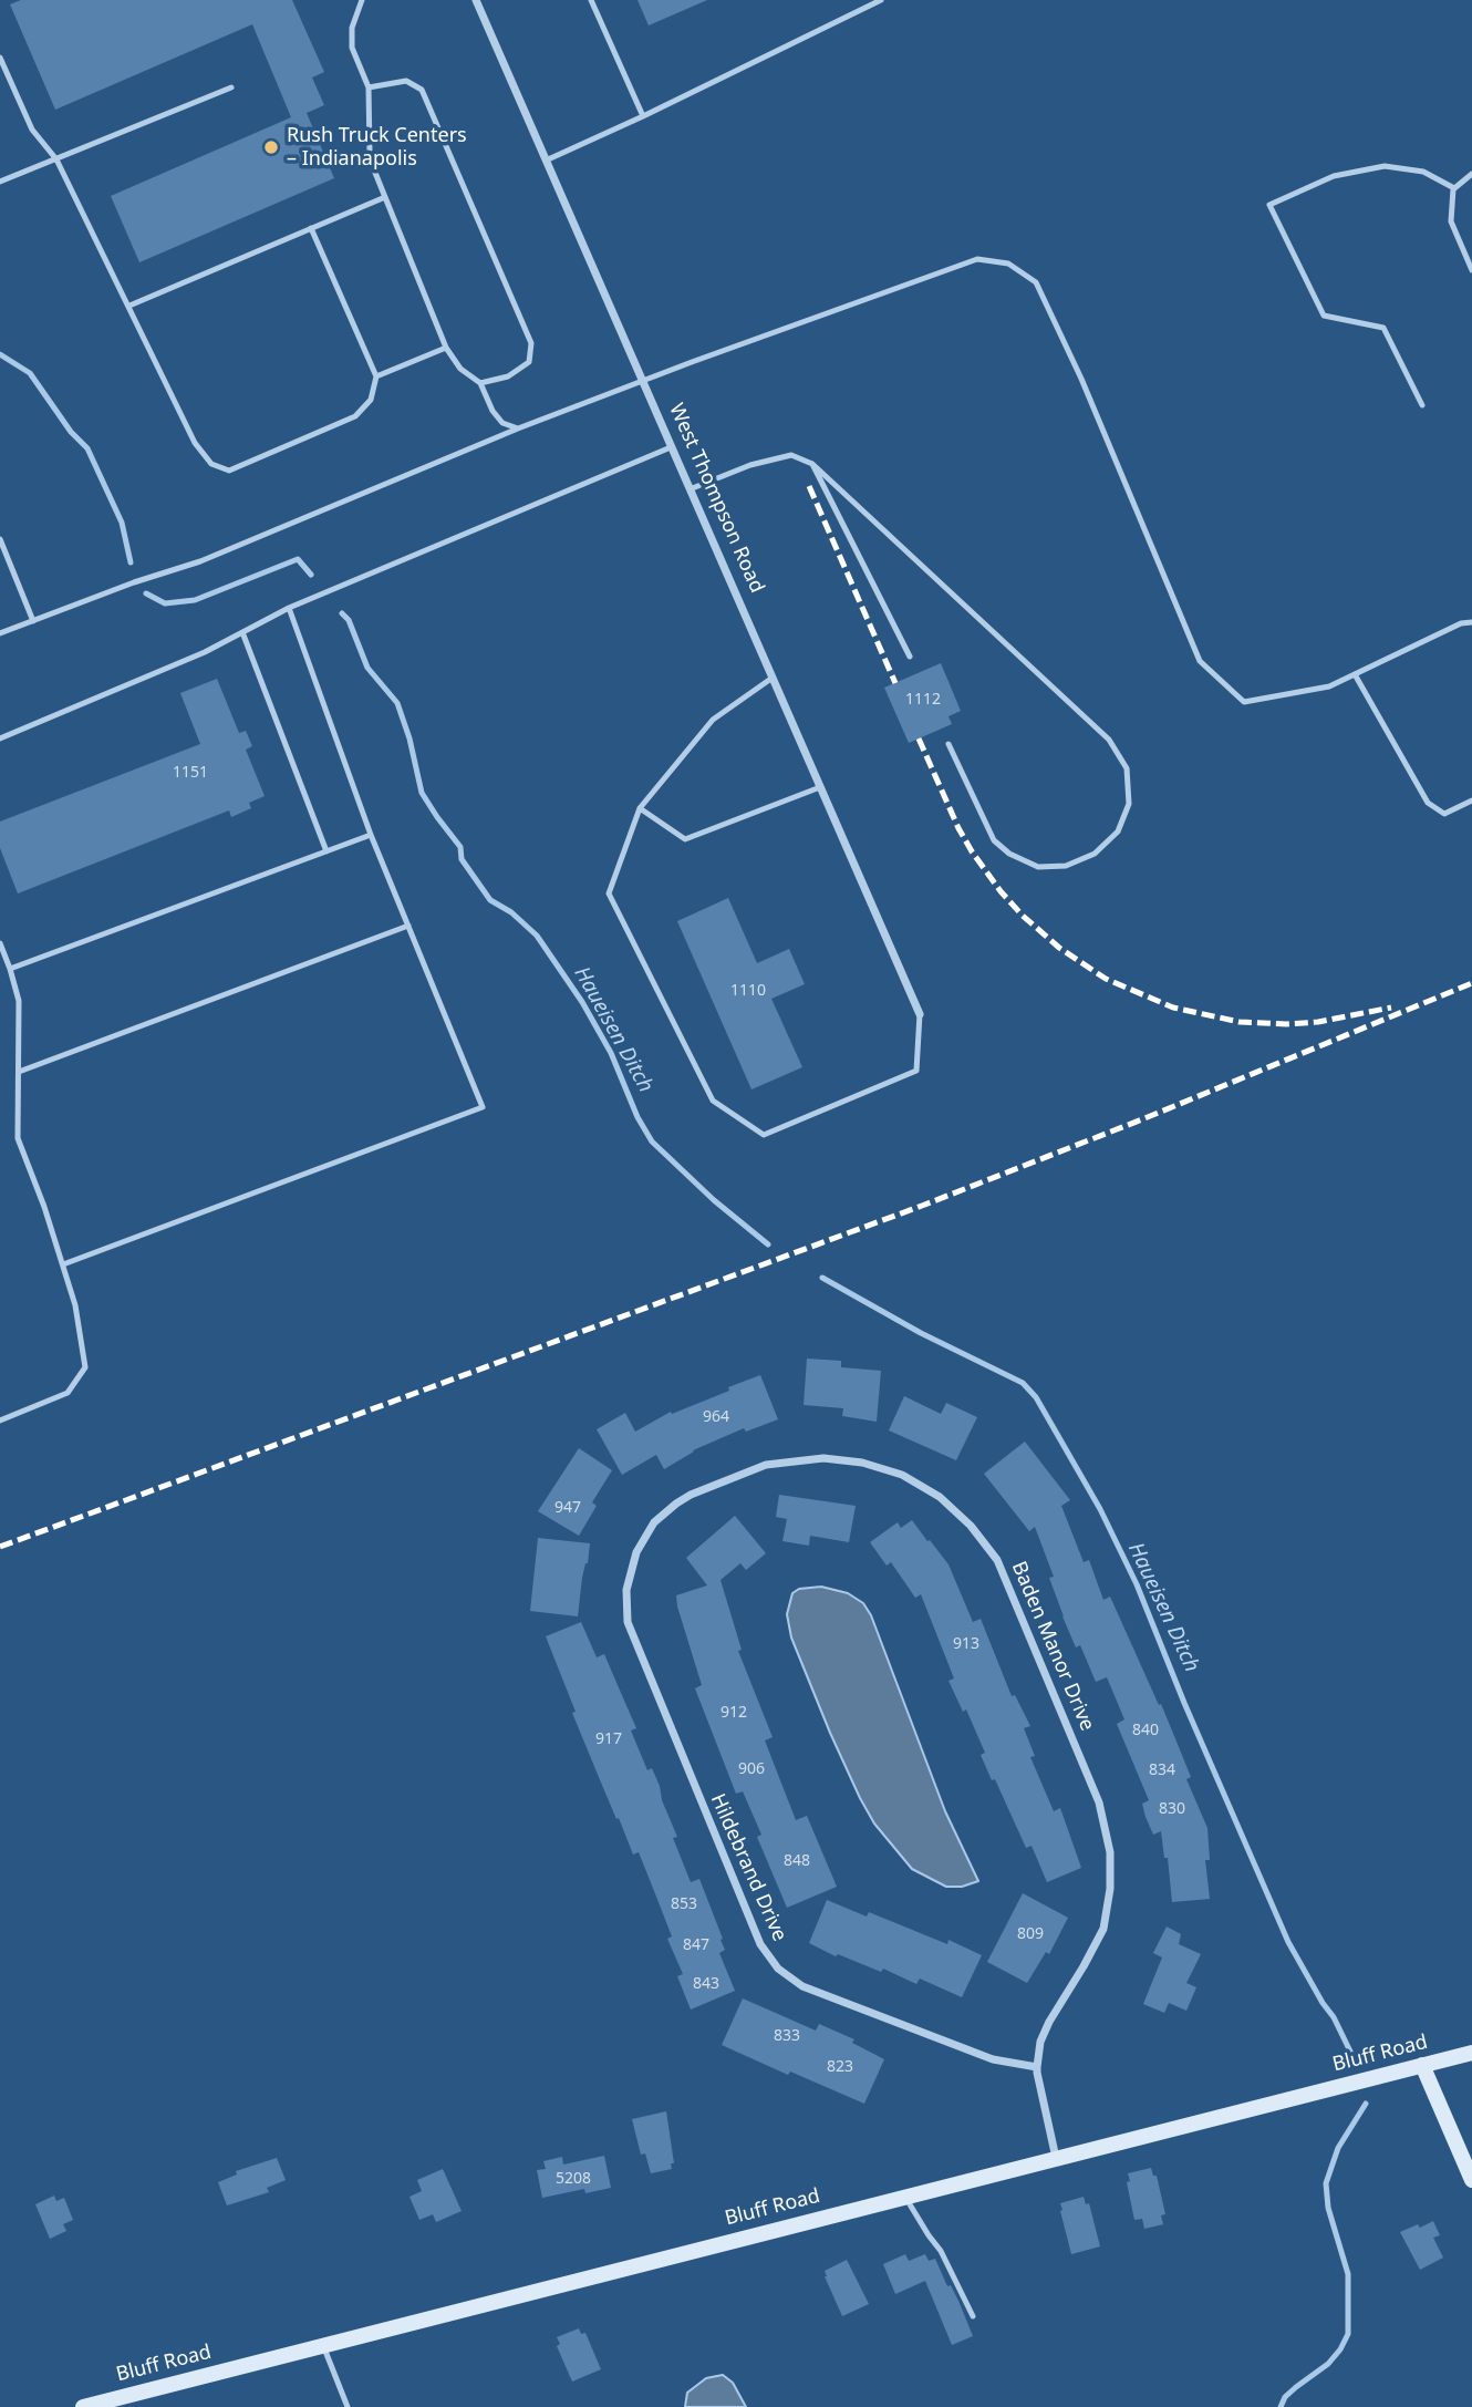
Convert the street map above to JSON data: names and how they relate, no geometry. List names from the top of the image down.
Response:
{
  "streets": {
    "main road": ["Bluff Road"],
    "street": ["West Thompson Road", "Baden Manor Drive", "Hildebrand Drive"]
  },
  "crossings": [
    ["Baden Manor Drive", "Hildebrand Drive"],
    ["Baden Manor Drive", "Bluff Road"]
  ],
  "water": ["Haueisen Ditch"],
  "places": ["Rush Truck Centers – Indianapolis"],
  "house_numbers": [
    "1112",
    "1151",
    "1110",
    "964",
    "947",
    "913",
    "912",
    "840",
    "917",
    "906",
    "834",
    "830",
    "848",
    "853",
    "809",
    "847",
    "843",
    "833",
    "823",
    "5208"
  ]
}
